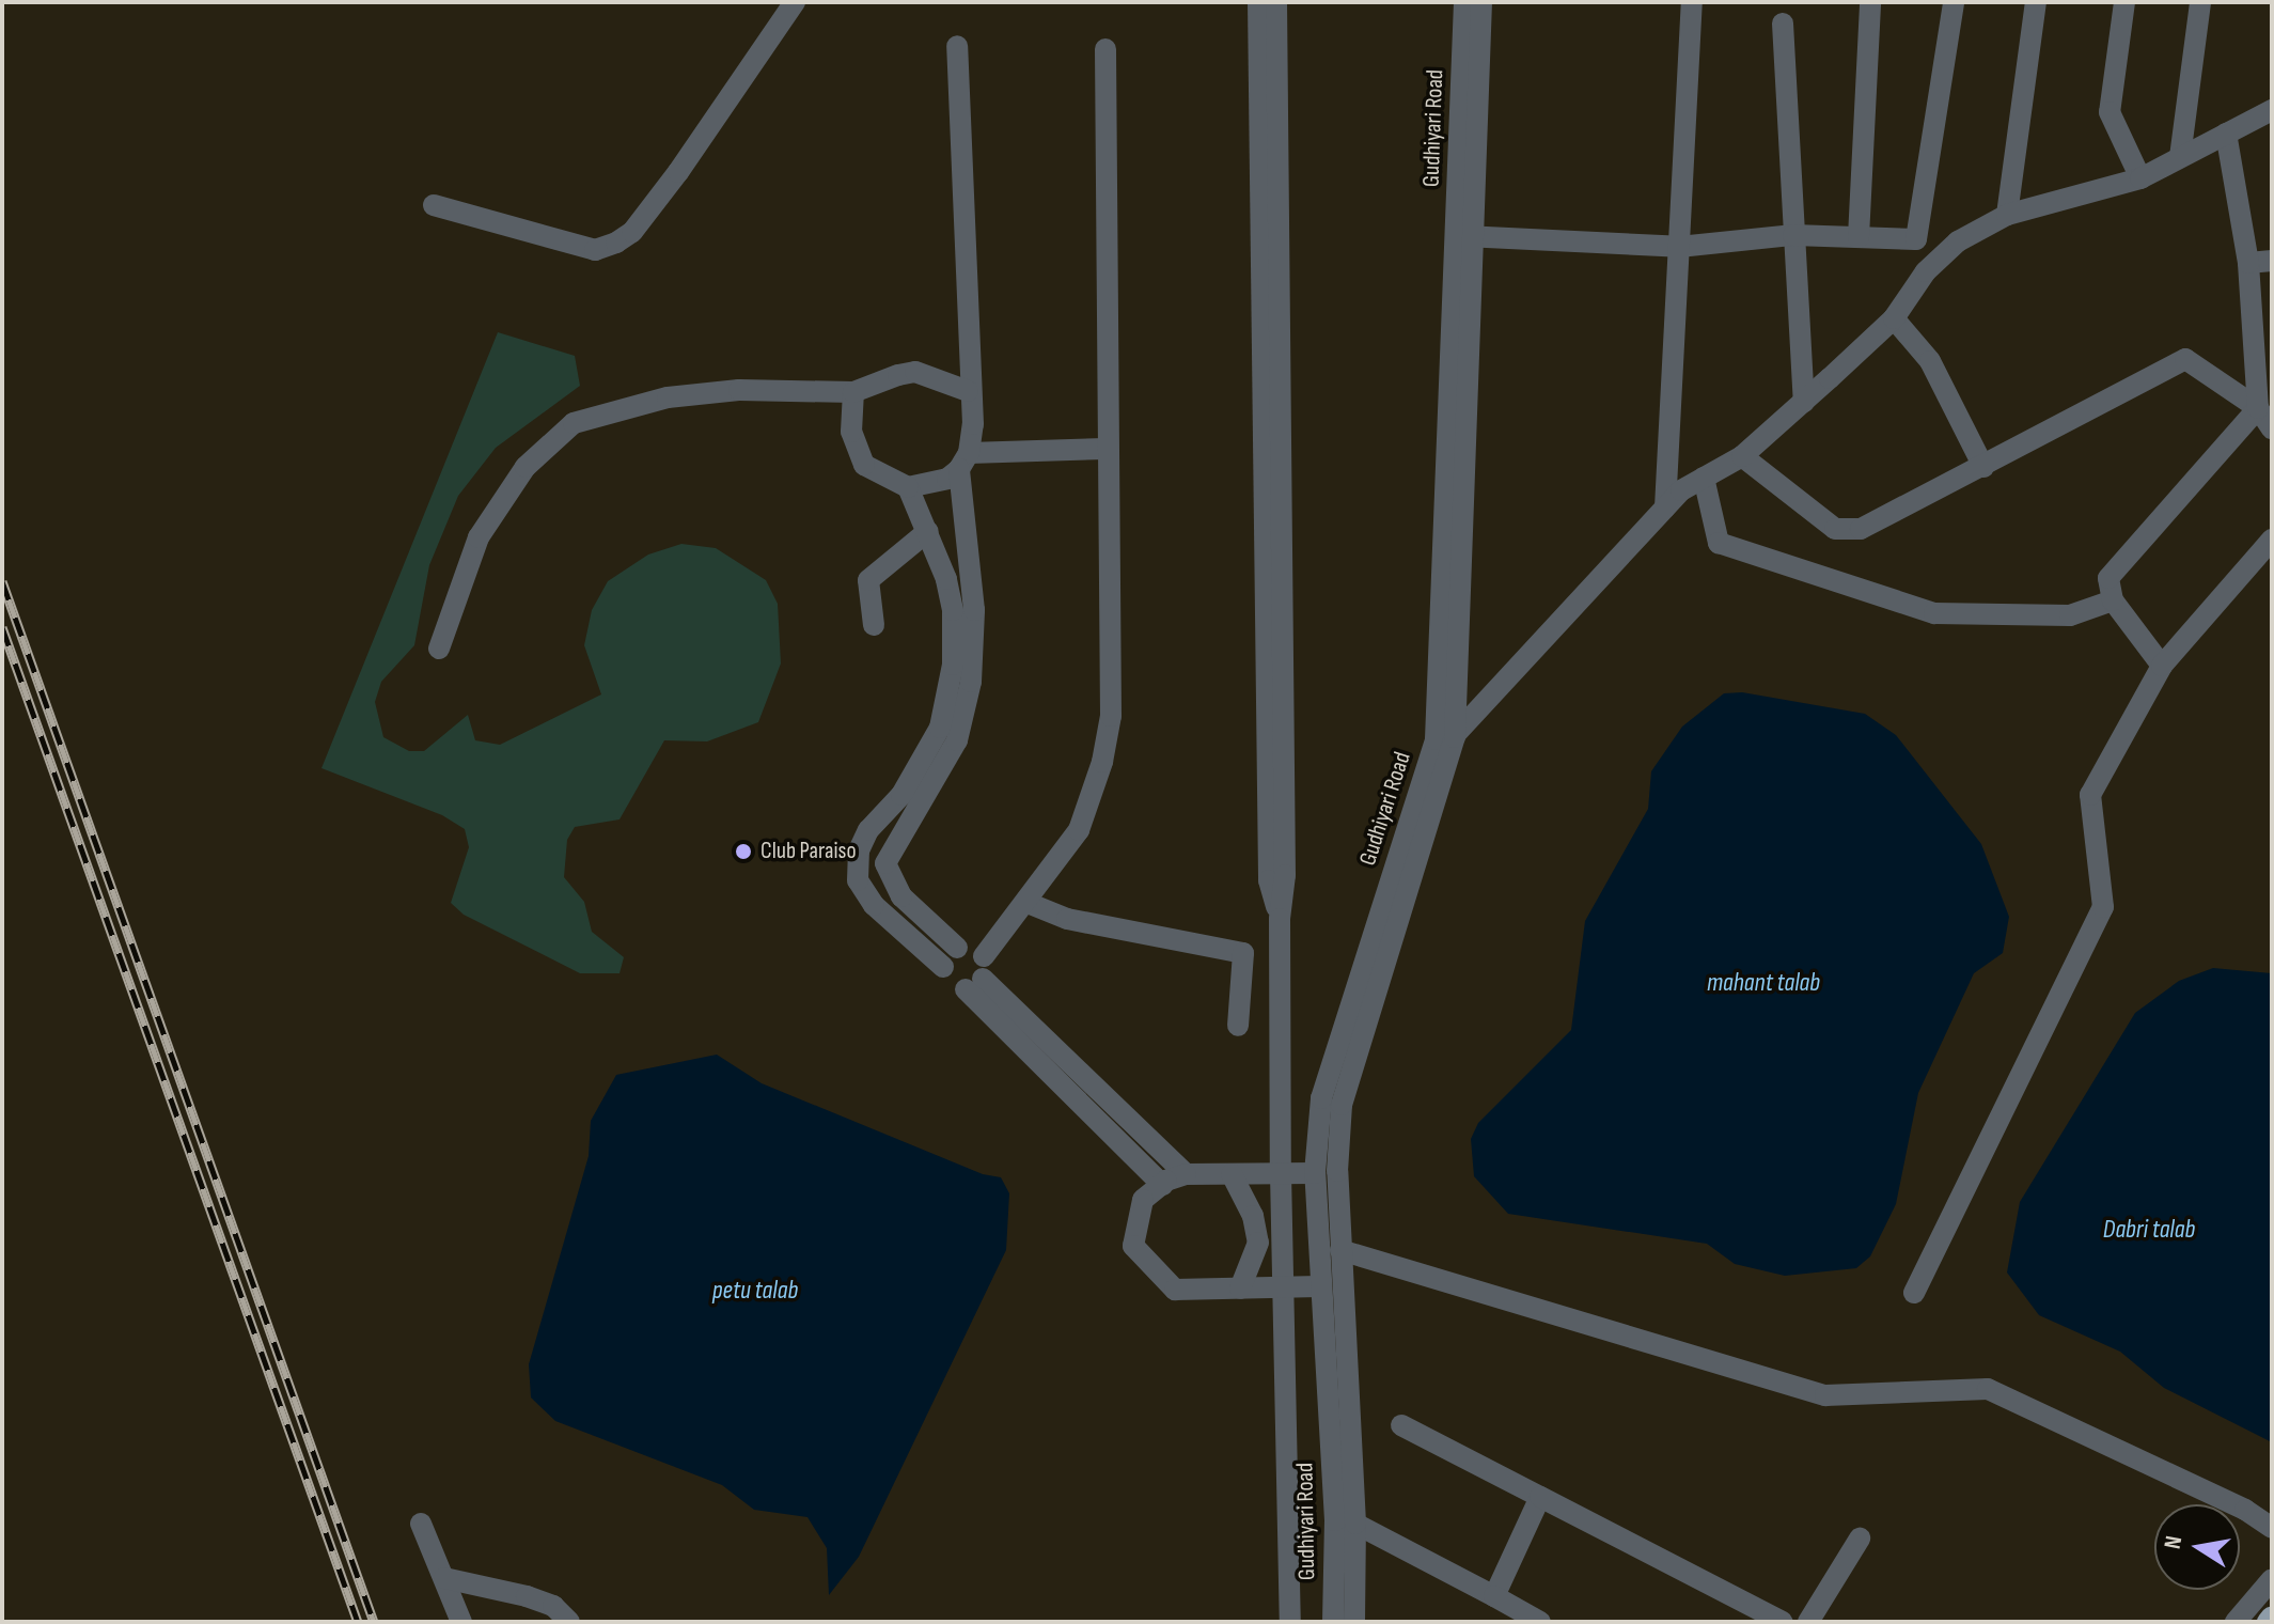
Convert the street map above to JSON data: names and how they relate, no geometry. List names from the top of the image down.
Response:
{
  "streets": {
    "street": ["Gudhiyari Road"]
  },
  "water": ["mahant talab", "Dabri talab", "petu talab"],
  "places": ["Club Paraiso"],
  "north": "left"
}
